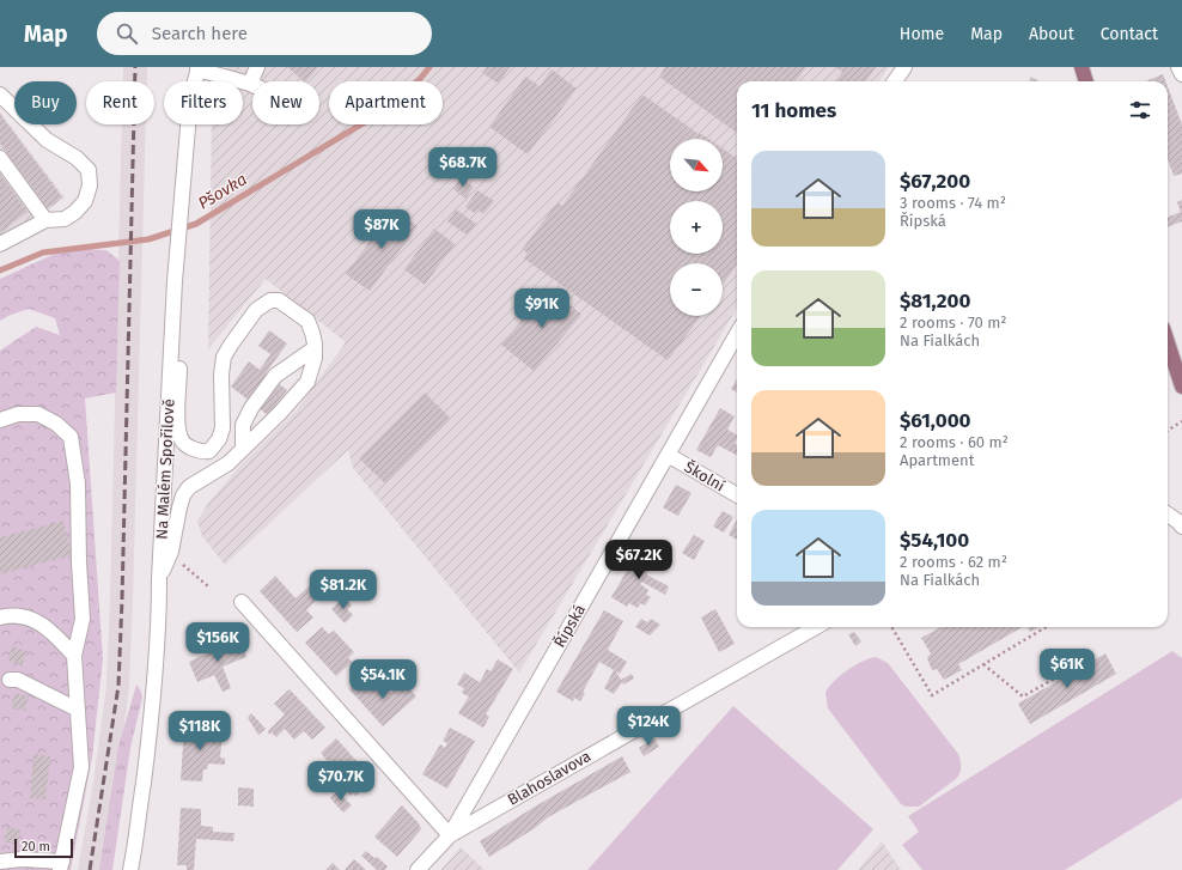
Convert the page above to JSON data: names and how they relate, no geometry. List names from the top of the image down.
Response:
{
  "streets": {
    "street": [
      "Na Malém Spořilově",
      "Školní",
      "Řípská",
      "Blahoslavova"
    ]
  },
  "crossings": [
    ["Školní", "Řípská"],
    ["Řípská", "Blahoslavova"]
  ],
  "water": ["Pšovka"],
  "scale_bar": "20 m",
  "north": "bottom right",
  "page": {
    "header": "Map",
    "search": "Search here",
    "nav": [
      "Home",
      "Map",
      "About",
      "Contact"
    ],
    "chip": [
      "Buy",
      "Rent",
      "Filters",
      "New",
      "Apartment"
    ],
    "heading": "11 homes",
    "map_buttons": ["+", "−"],
    "list": [
      {
        "name": "$67,200",
        "note": "3 rooms · 74 m² · Řípská"
      },
      {
        "name": "$81,200",
        "note": "2 rooms · 70 m² · Na Fialkách"
      },
      {
        "name": "$61,000",
        "note": "2 rooms · 60 m² · Apartment"
      },
      {
        "name": "$54,100",
        "note": "2 rooms · 62 m² · Na Fialkách"
      }
    ],
    "price": [
      "$68.7K",
      "$87K",
      "$91K",
      "$67.2K",
      "$81.2K",
      "$156K",
      "$61K",
      "$54.1K",
      "$124K",
      "$118K",
      "$70.7K"
    ],
    "scale": "20 m"
  }
}
